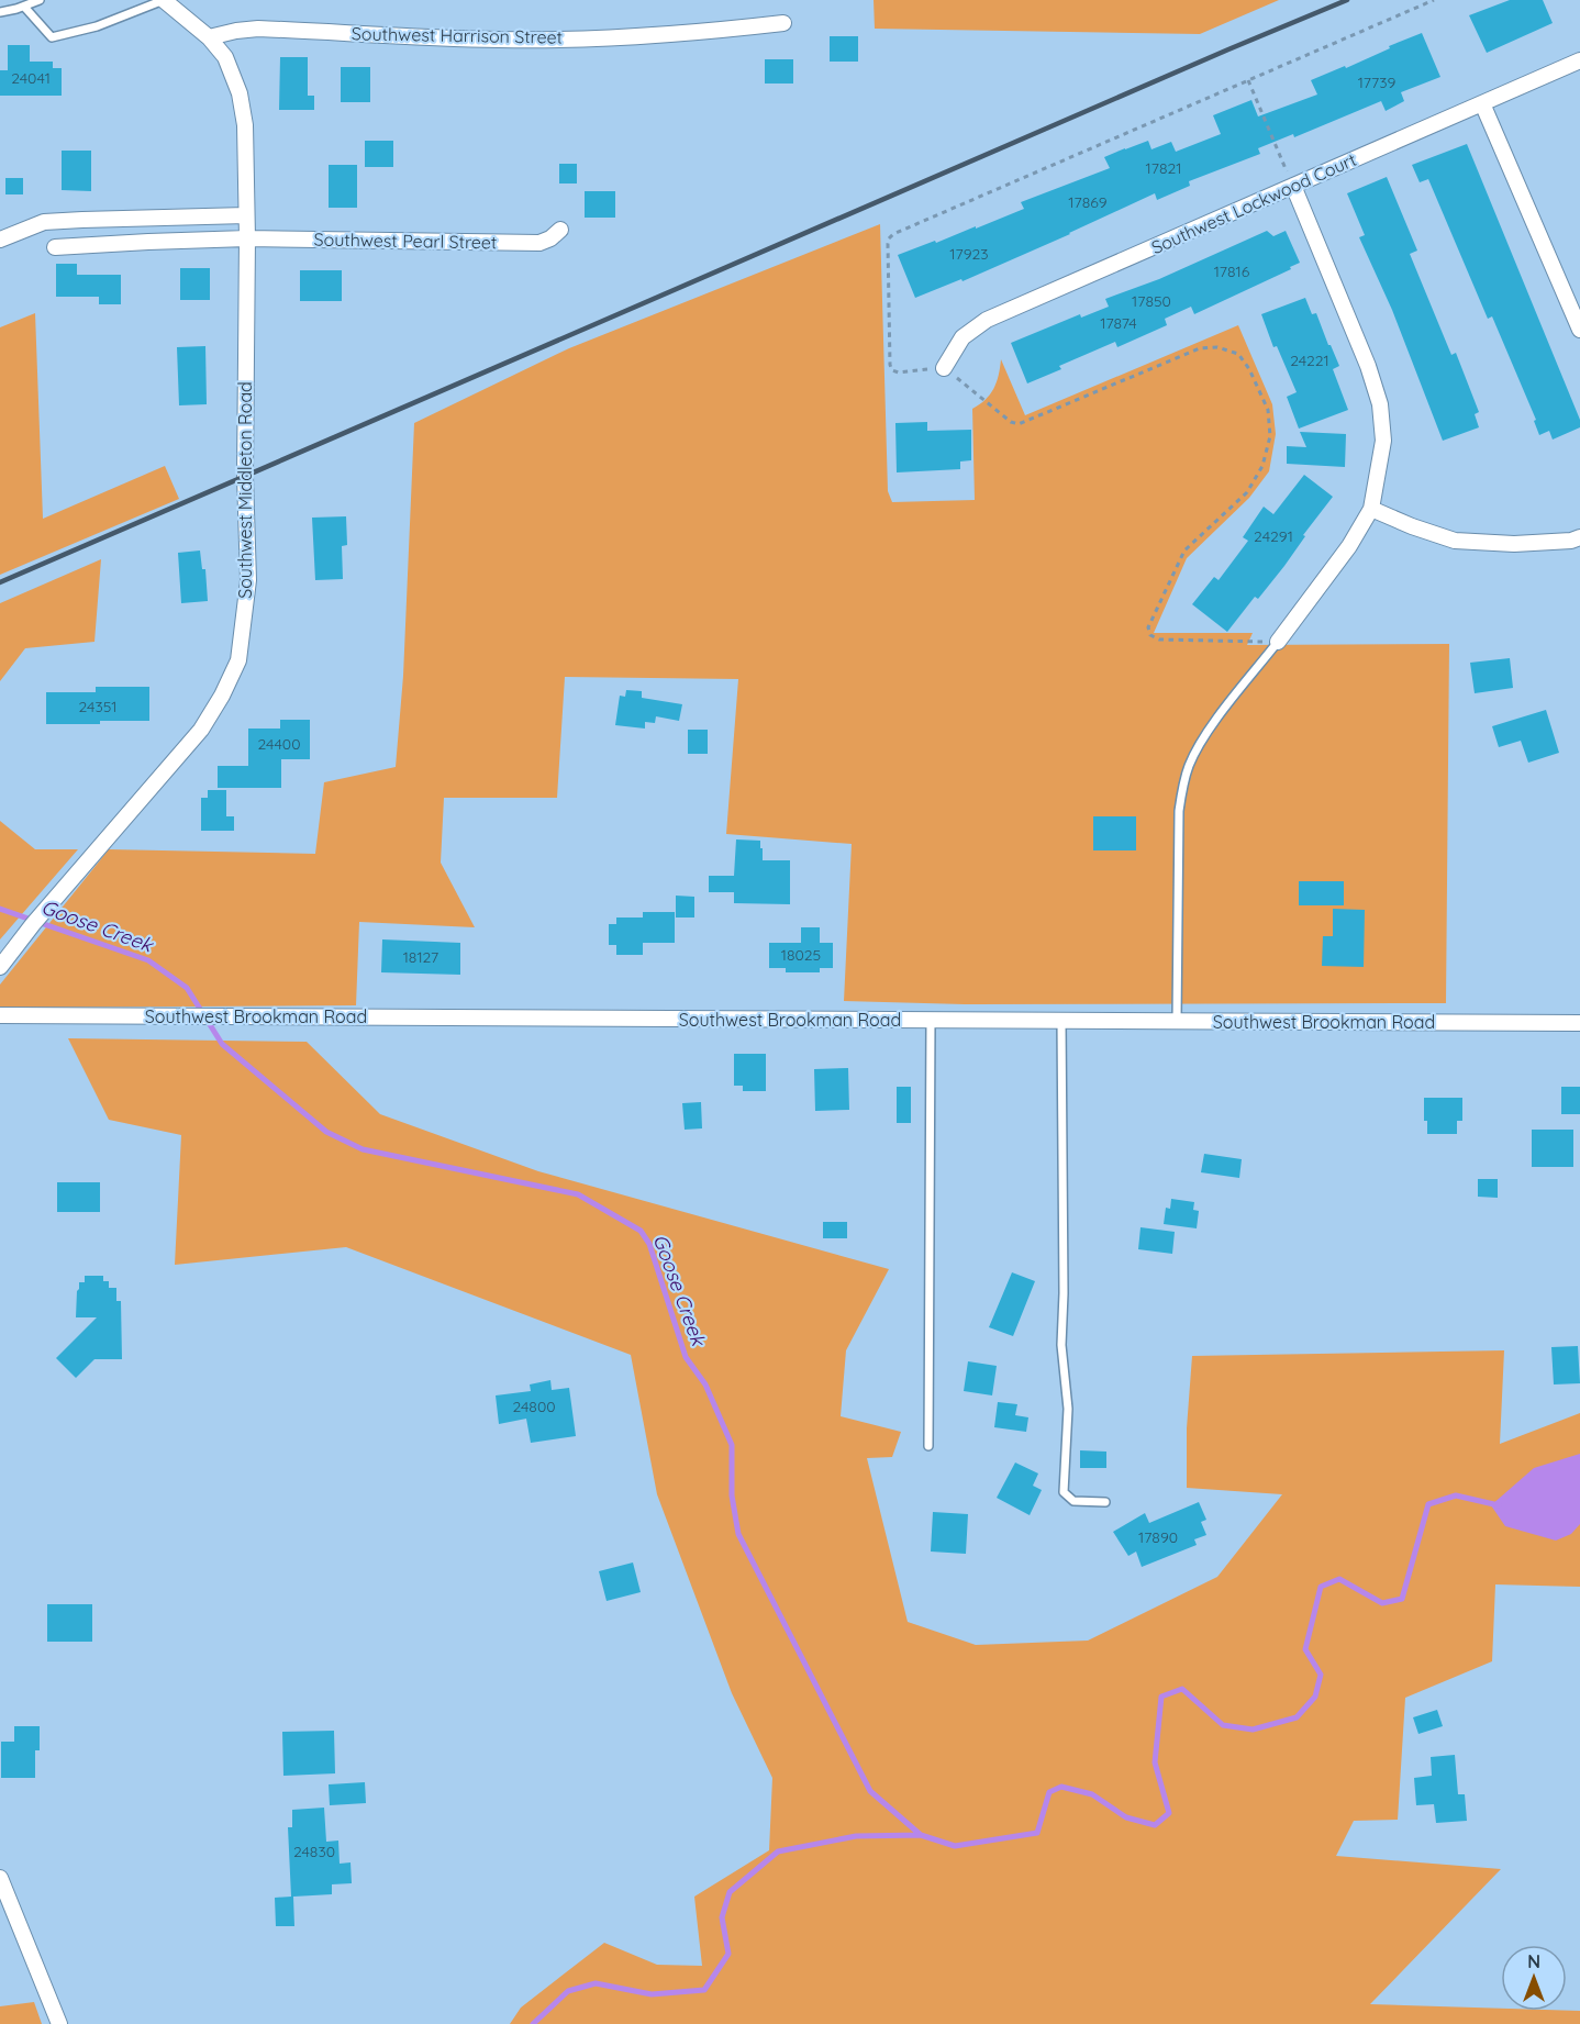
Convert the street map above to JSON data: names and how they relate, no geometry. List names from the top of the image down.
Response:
{
  "streets": {
    "street": [
      "Southwest Harrison Street",
      "Southwest Lockwood Court",
      "Southwest Pearl Street",
      "Southwest Middleton Road",
      "Southwest Brookman Road"
    ]
  },
  "crossings": [
    ["Southwest Harrison Street", "Southwest Middleton Road"],
    ["Southwest Pearl Street", "Southwest Middleton Road"]
  ],
  "water": ["Goose Creek"],
  "house_numbers": [
    "24041",
    "17739",
    "17821",
    "17869",
    "17923",
    "17816",
    "17850",
    "17874",
    "24221",
    "24291",
    "24351",
    "24400",
    "18025",
    "18127",
    "24800",
    "17890",
    "24830"
  ],
  "north": "top"
}
